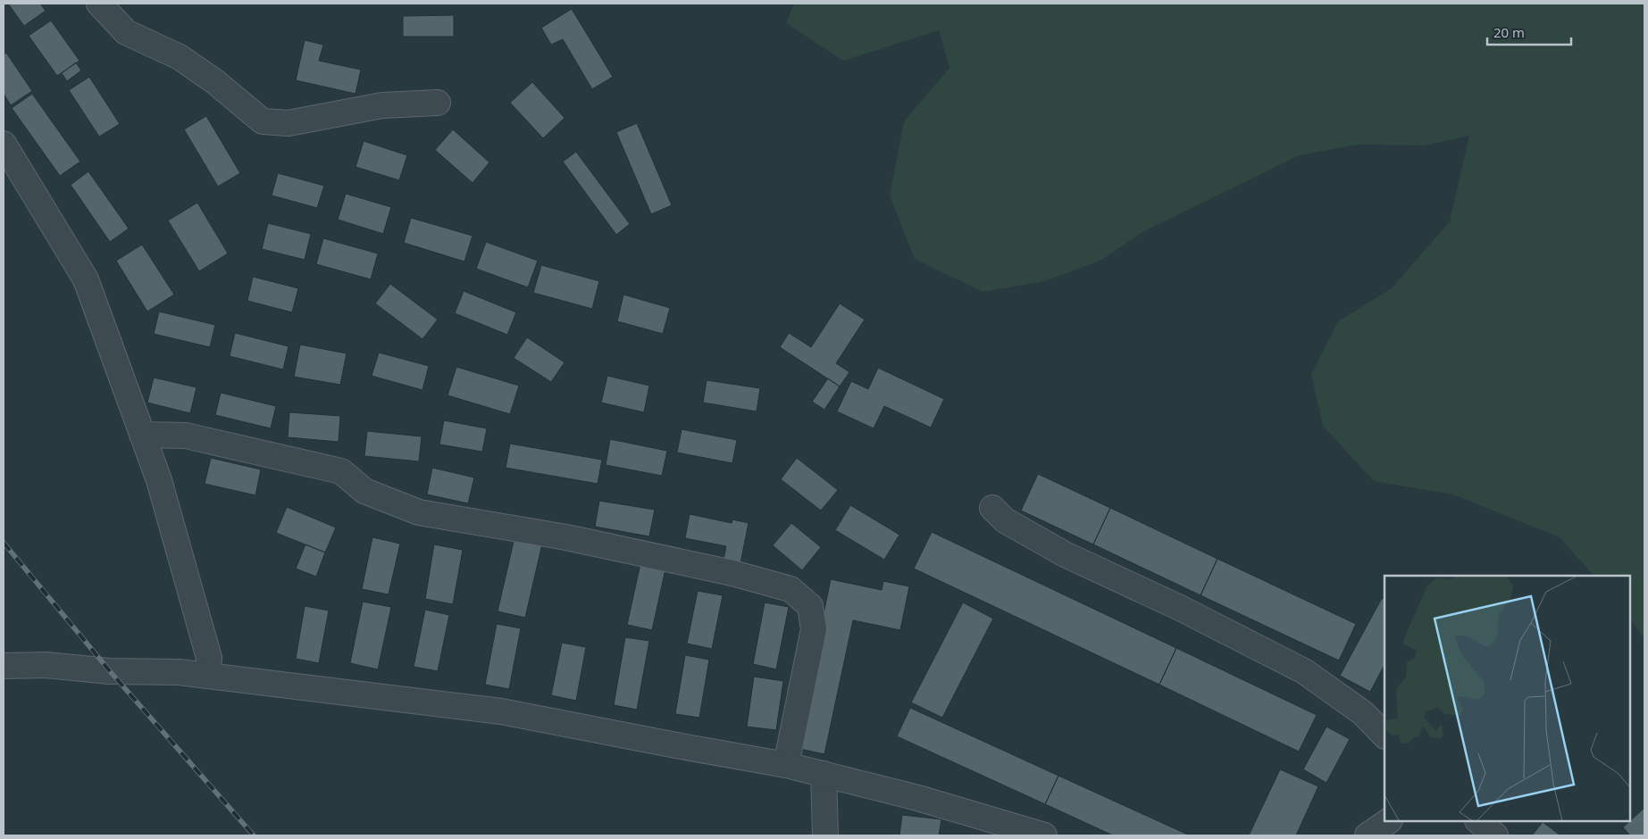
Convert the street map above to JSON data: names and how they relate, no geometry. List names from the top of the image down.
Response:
{
  "scale_bar": "20 m"
}
